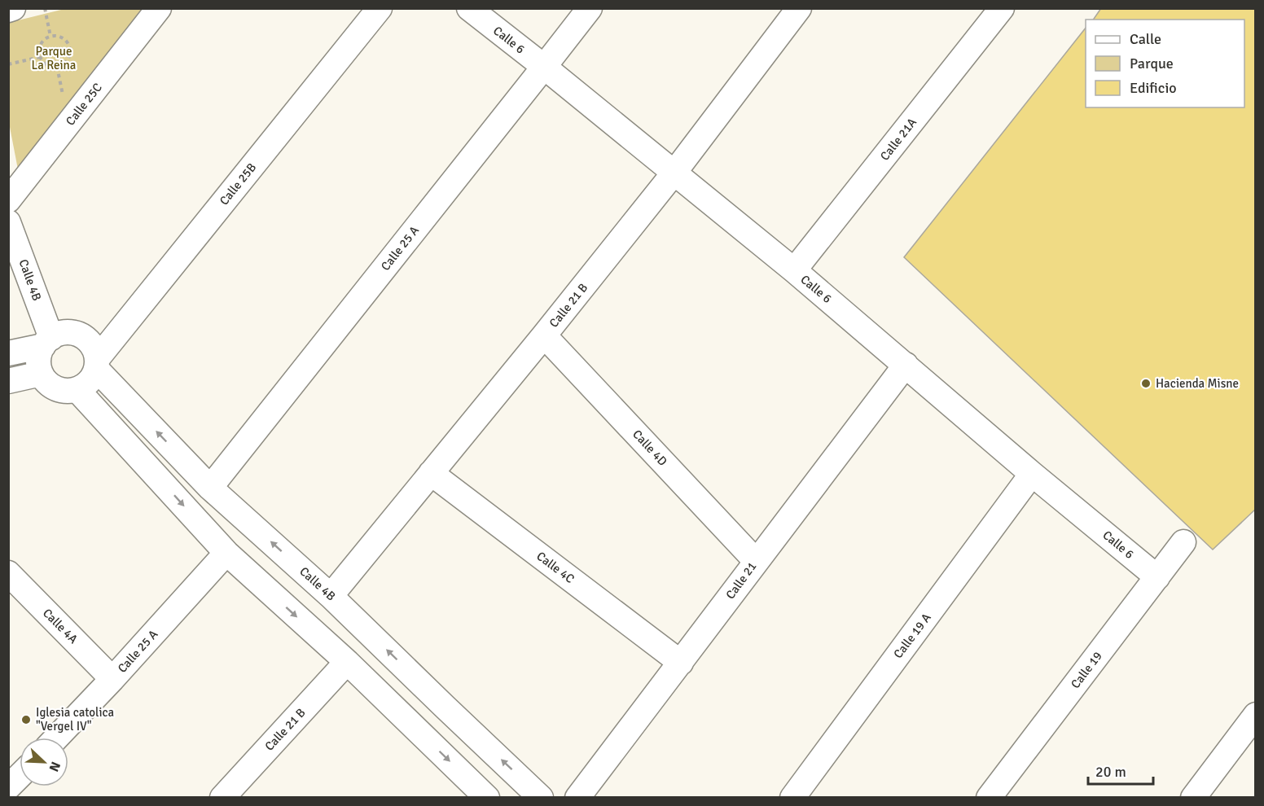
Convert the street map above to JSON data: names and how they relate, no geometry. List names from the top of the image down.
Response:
{
  "streets": {
    "street": [
      "Calle 6",
      "Calle 25C",
      "Calle 21A",
      "Calle 25B",
      "Calle 25 A",
      "Calle 4B",
      "Calle 21 B",
      "Calle 4D",
      "Calle 4C",
      "Calle 21",
      "Calle 4A",
      "Calle 19 A",
      "Calle 19"
    ]
  },
  "crossings": [
    ["Calle 6", "Calle 21A"],
    ["Calle 6", "Calle 25 A"],
    ["Calle 6", "Calle 21 B"],
    ["Calle 6", "Calle 21"],
    ["Calle 6", "Calle 19 A"],
    ["Calle 6", "Calle 19"],
    ["Calle 25B", "Calle 4B"],
    ["Calle 25 A", "Calle 4B"],
    ["Calle 25 A", "Calle 4A"],
    ["Calle 4B", "Calle 21 B"],
    ["Calle 21 B", "Calle 4D"],
    ["Calle 21 B", "Calle 4C"],
    ["Calle 4D", "Calle 21"],
    ["Calle 4C", "Calle 21"]
  ],
  "parks": ["Parque La Reina"],
  "places": ["Hacienda Misne", "Iglesia catolica \"Vergel IV\""],
  "legend": ["Calle", "Parque", "Edificio"],
  "scale_bar": "20 m",
  "north": "bottom right"
}
